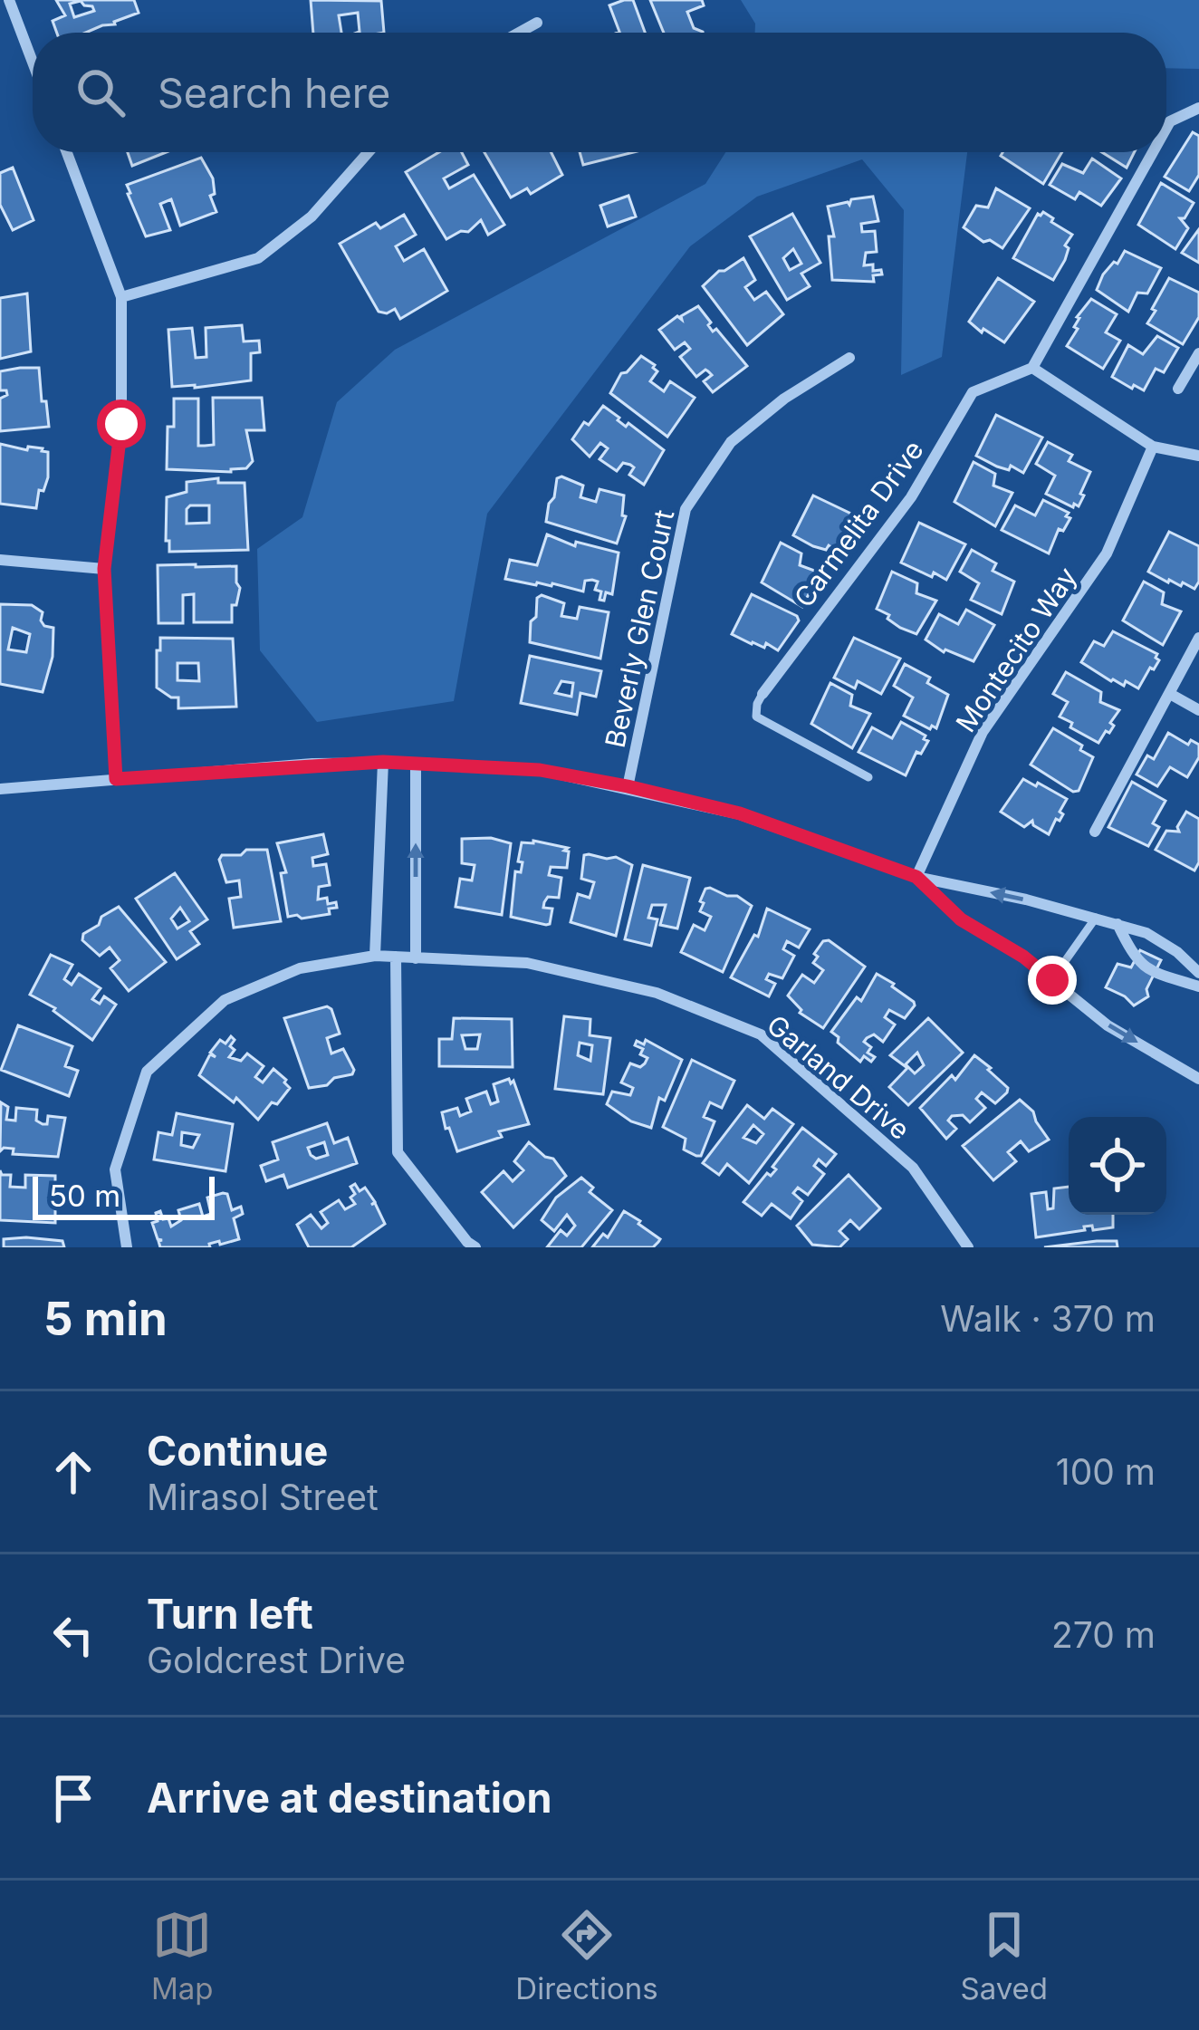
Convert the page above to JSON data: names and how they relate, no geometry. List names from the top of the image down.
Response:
{
  "streets": {
    "street": [
      "Carmelita Drive",
      "Beverly Glen Court",
      "Montecito Way",
      "Garland Drive"
    ]
  },
  "scale_bar": "50 m",
  "page": {
    "search": "Search here",
    "scale": "50 m",
    "heading": ["5 min", "Walk · 370 m"],
    "list": [
      ["Continue", "Mirasol Street", "100 m"],
      ["Turn left", "Goldcrest Drive", "270 m"],
      "Arrive at destination"
    ],
    "nav": ["Map", "Directions", "Saved"]
  }
}
